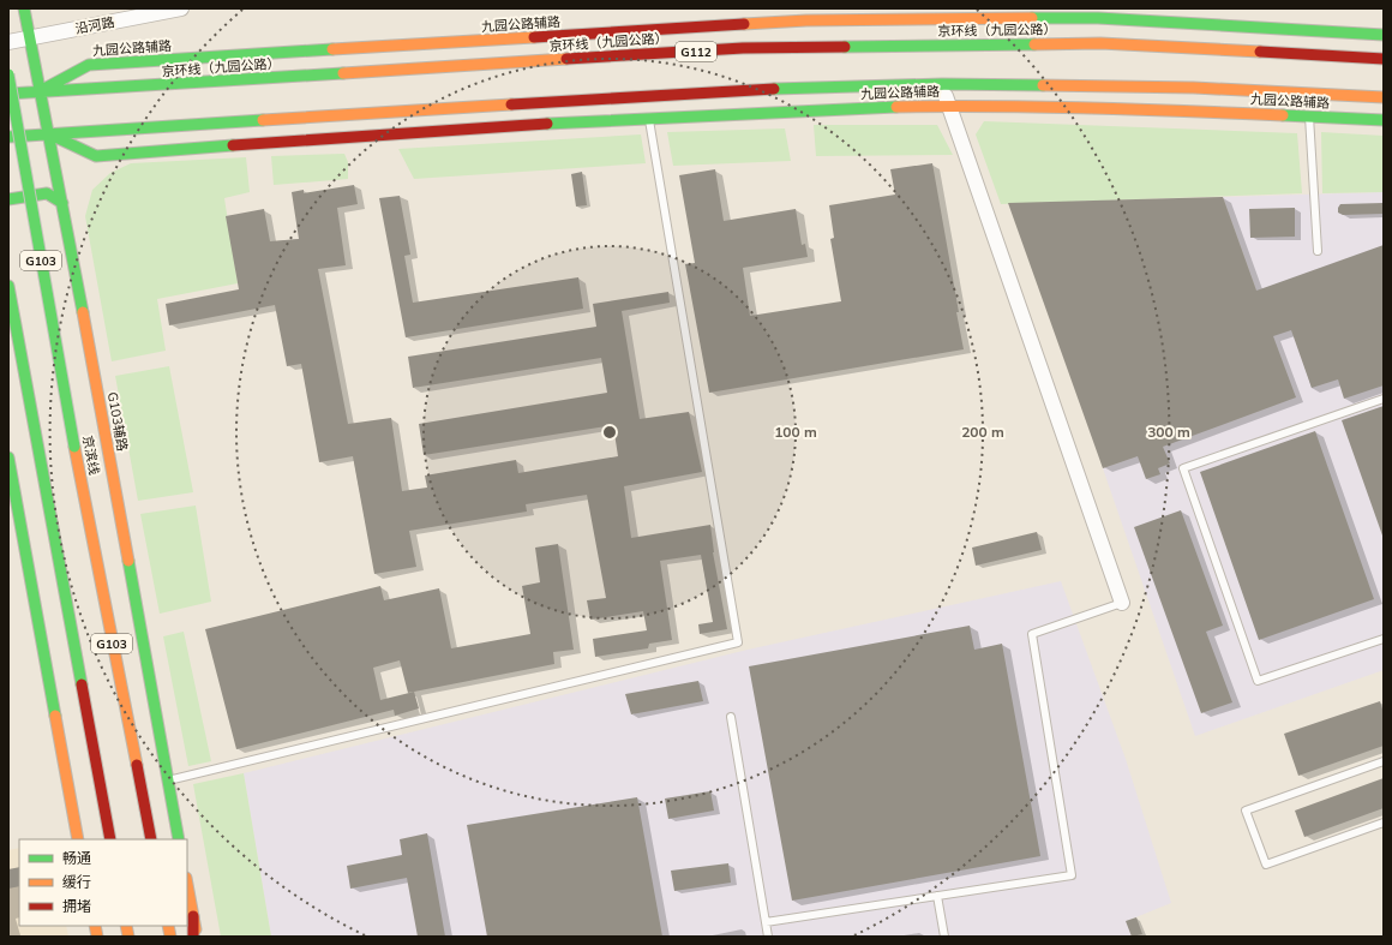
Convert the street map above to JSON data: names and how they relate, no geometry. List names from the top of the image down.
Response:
{
  "streets": {
    "main road": [
      "九园公路辅路",
      "京环线（九园公路）",
      "G112",
      "G103",
      "G103辅路",
      "京滨线"
    ],
    "street": ["沿河路"]
  },
  "crossings": [
    ["九园公路辅路", "京环线（九园公路）"],
    ["九园公路辅路", "G103辅路"],
    ["沿河路", "G103辅路"],
    ["京环线（九园公路）", "G103辅路"]
  ],
  "legend": ["畅通", "缓行", "拥堵"],
  "rings": ["100 m", "200 m", "300 m"]
}
